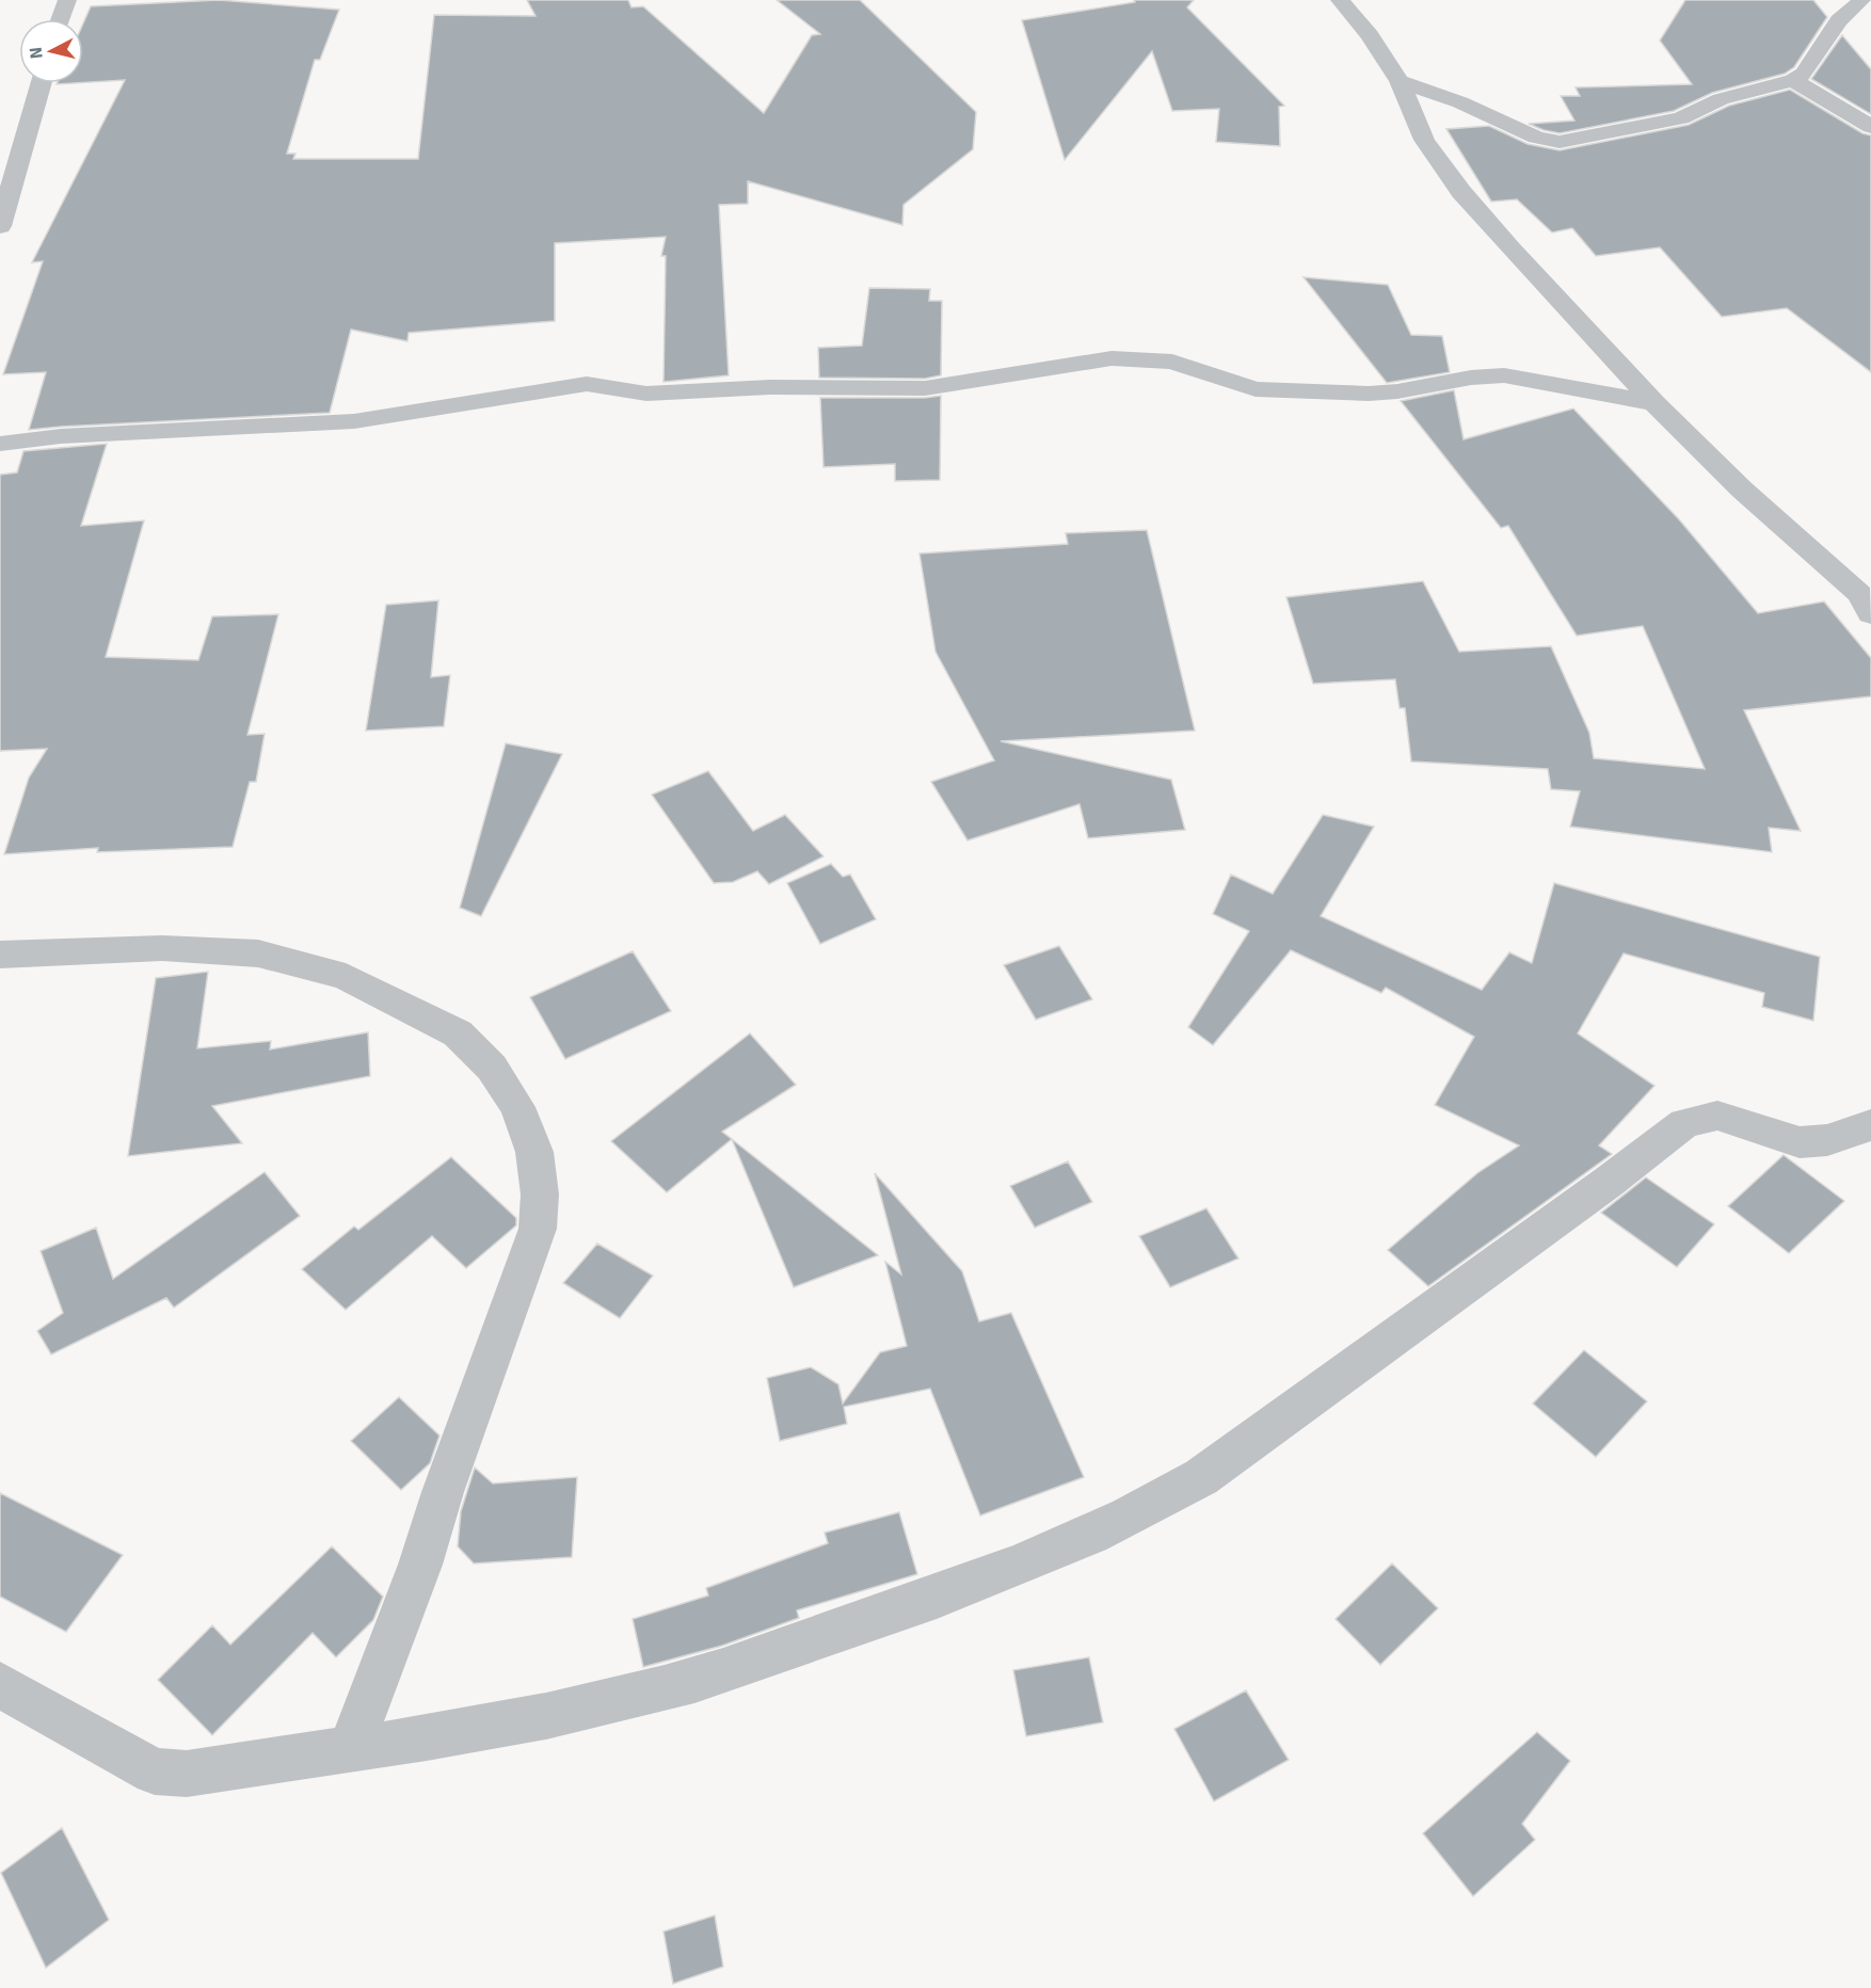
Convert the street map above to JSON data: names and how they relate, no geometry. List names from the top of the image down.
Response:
{
  "north": "left"
}
